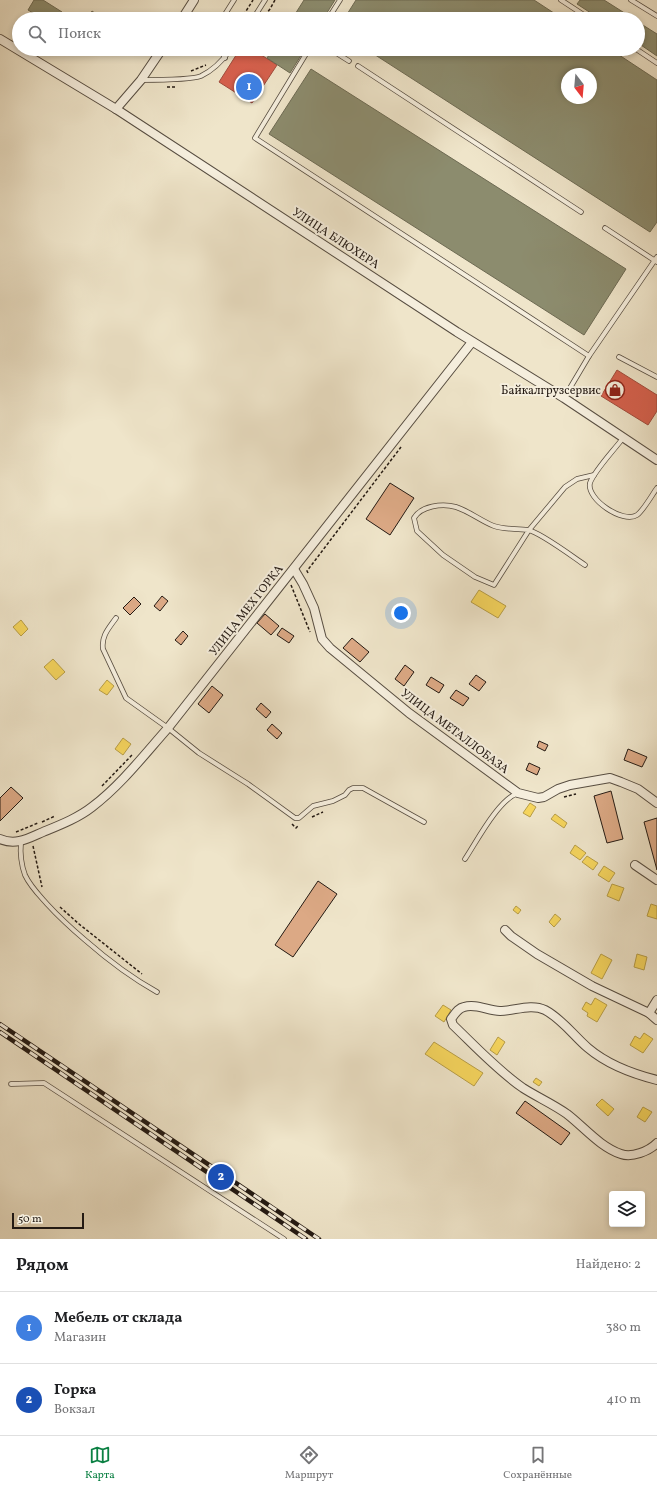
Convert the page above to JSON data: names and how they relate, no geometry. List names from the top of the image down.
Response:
{
  "streets": {
    "street": ["УЛИЦА БЛЮХЕРА", "УЛИЦА МЕХ ГОРКА", "УЛИЦА МЕТАЛЛОБАЗА"]
  },
  "crossings": [
    ["УЛИЦА БЛЮХЕРА", "УЛИЦА МЕХ ГОРКА"],
    ["УЛИЦА МЕХ ГОРКА", "УЛИЦА МЕТАЛЛОБАЗА"]
  ],
  "places": {
    "shop": ["Байкалгрузсервис"]
  },
  "scale_bar": "50 m",
  "north": "bottom",
  "page": {
    "search": "Поиск",
    "pins": ["1", "2"],
    "scale": "50 m",
    "heading": ["Рядом", "Найдено: 2"],
    "list": [
      {
        "mark": "1",
        "name": "Мебель от склада",
        "note": "Магазин",
        "value": "380 m"
      },
      {
        "mark": "2",
        "name": "Горка",
        "note": "Вокзал",
        "value": "410 m"
      }
    ],
    "nav": ["Карта", "Маршрут", "Сохранённые"]
  }
}
